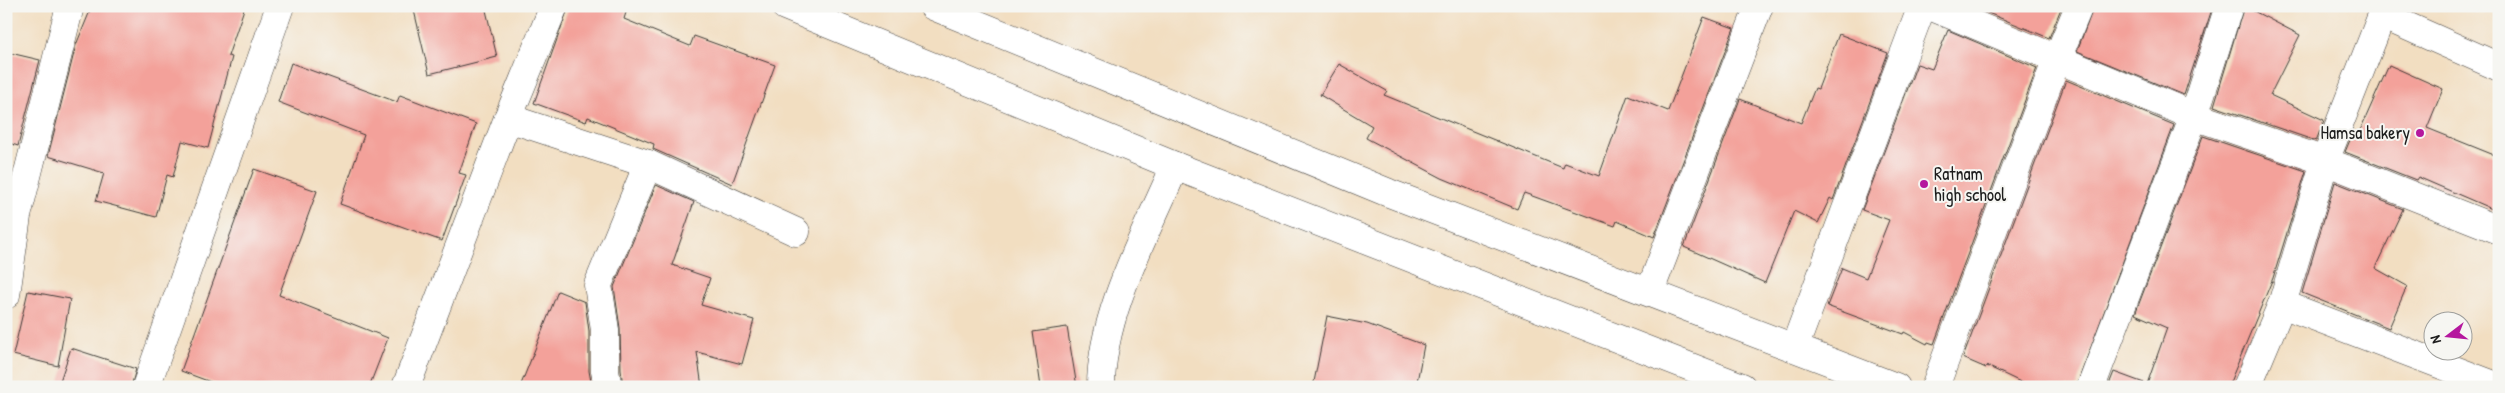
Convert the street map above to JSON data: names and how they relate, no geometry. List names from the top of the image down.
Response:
{
  "places": ["Hamsa bakery", "Ratnam high school"],
  "north": "left"
}
